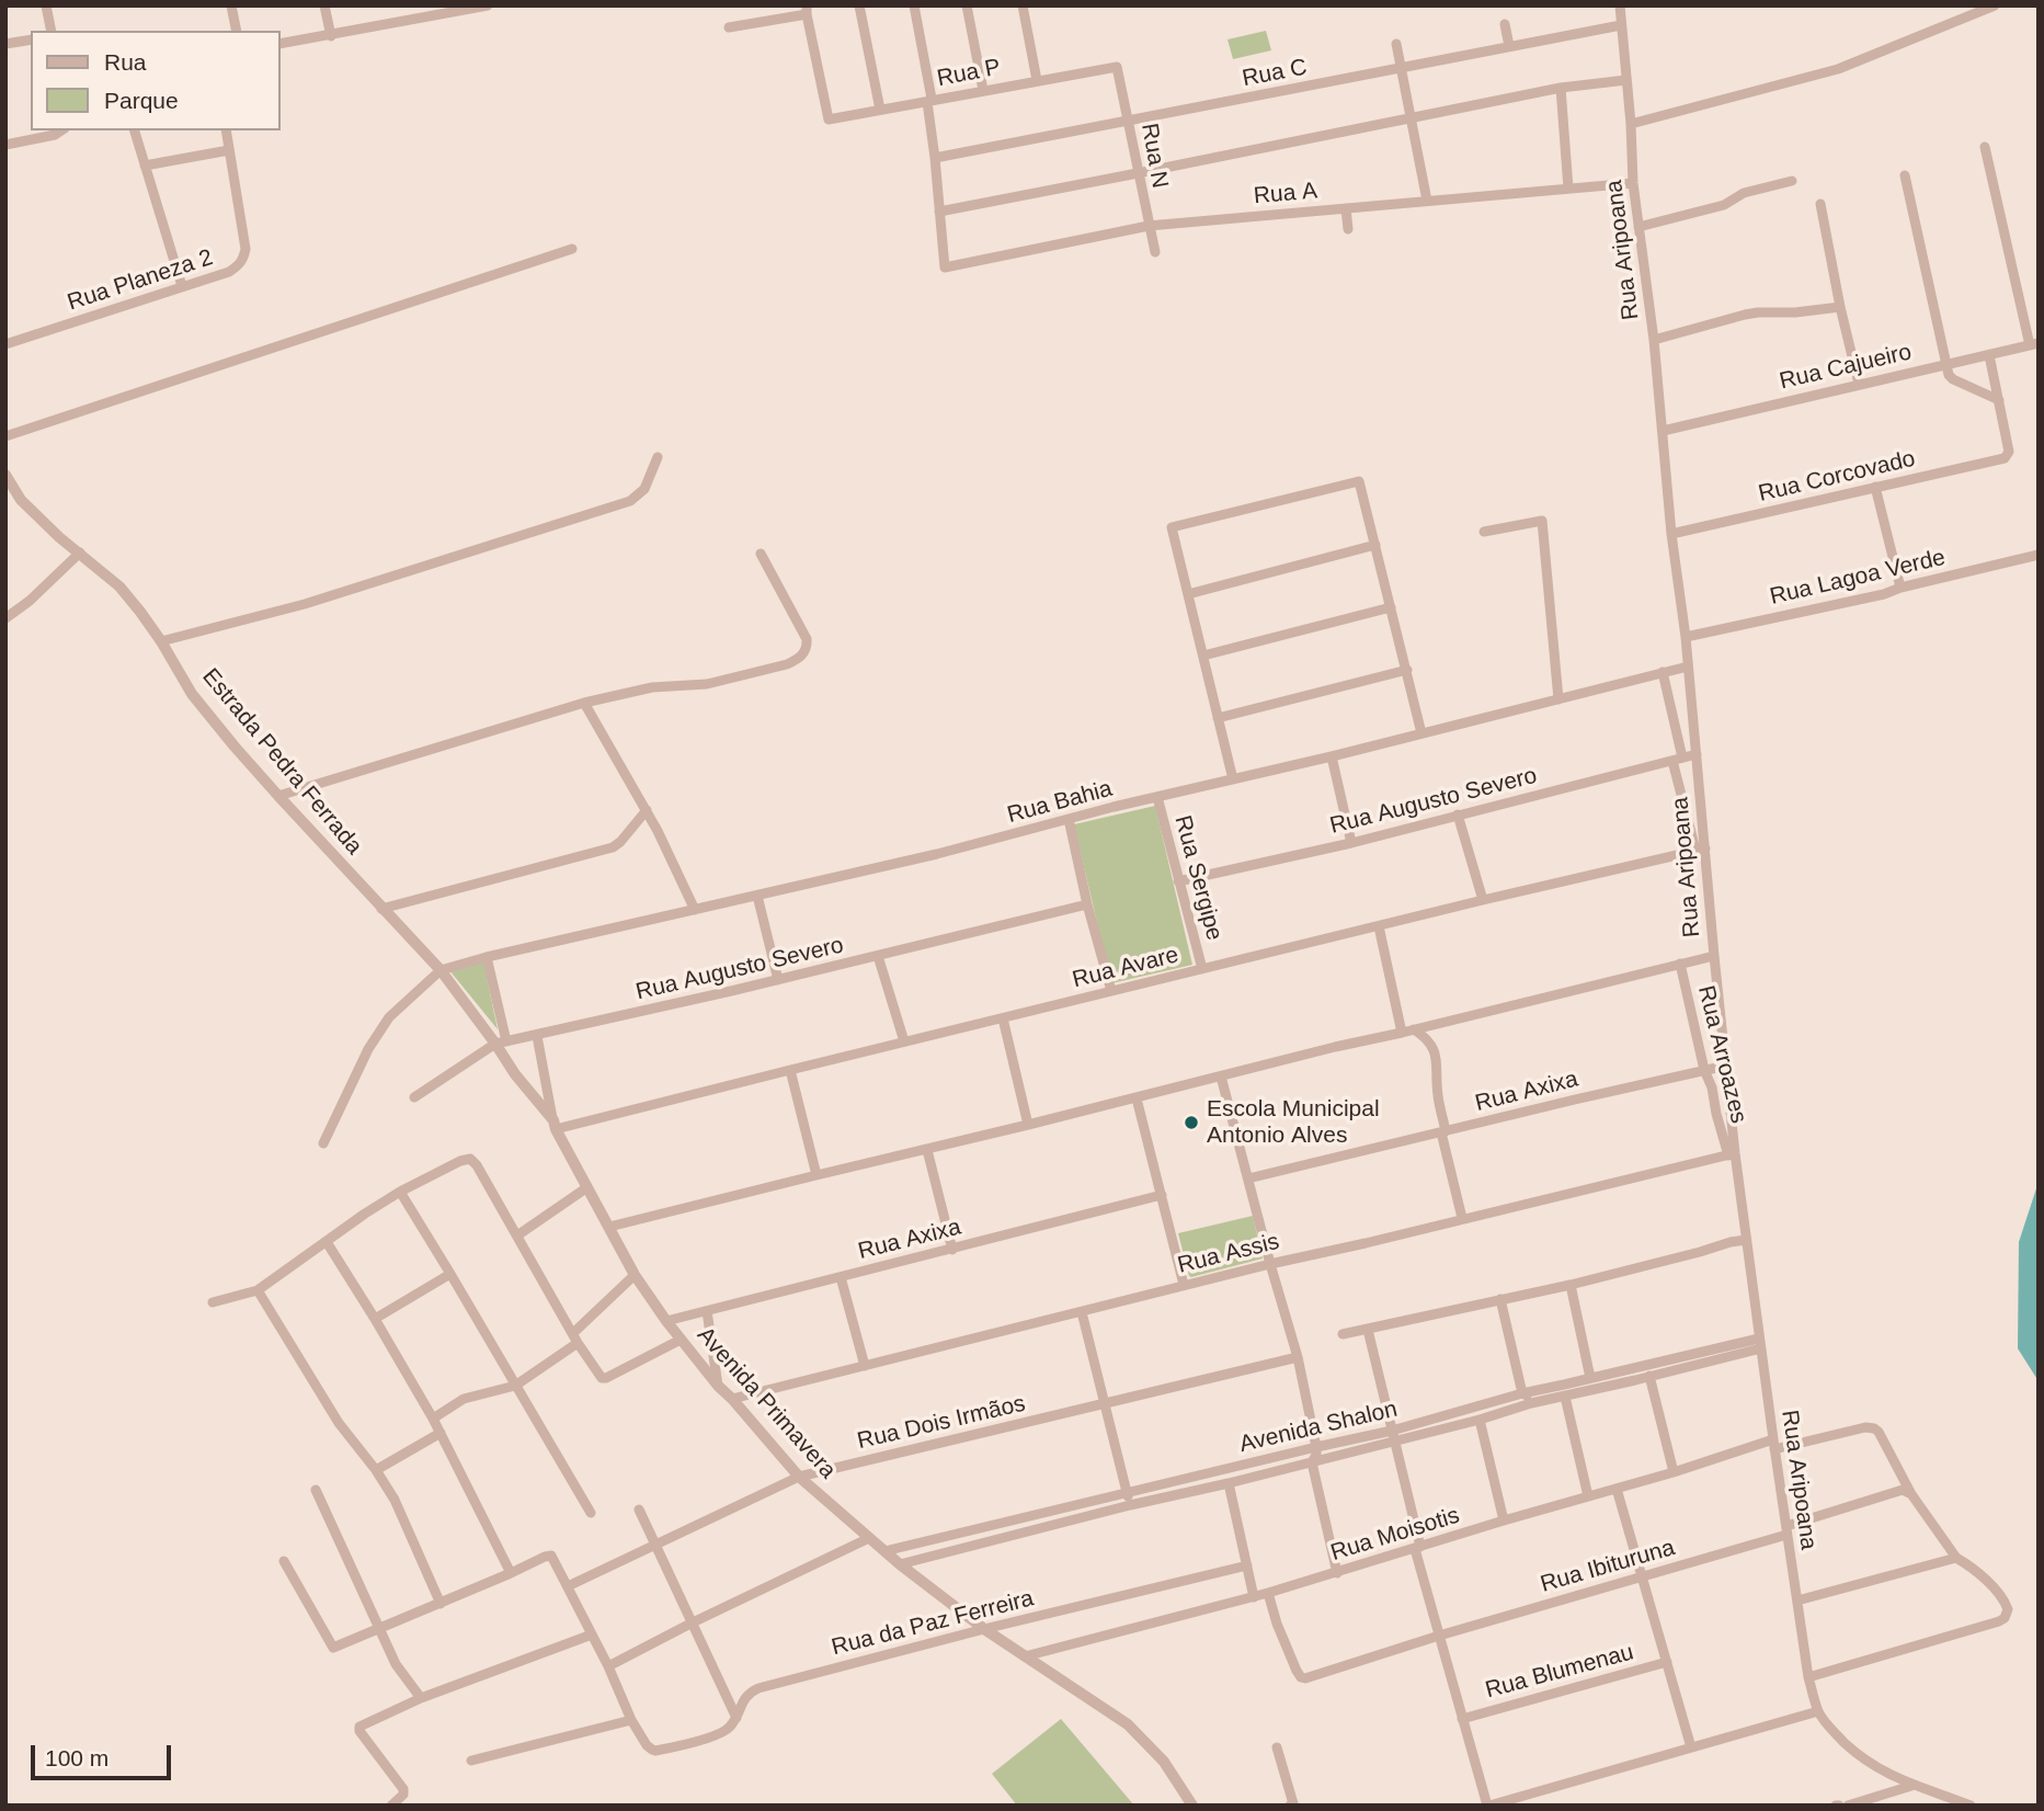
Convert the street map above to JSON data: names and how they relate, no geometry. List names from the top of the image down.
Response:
{
  "streets": {
    "street": [
      "Rua P",
      "Rua C",
      "Rua N",
      "Rua A",
      "Rua Aripoana",
      "Rua Planeza 2",
      "Rua Cajueiro",
      "Rua Corcovado",
      "Rua Lagoa Verde",
      "Estrada Pedra Ferrada",
      "Rua Augusto Severo",
      "Rua Bahia",
      "Rua Sergipe",
      "Rua Avare",
      "Rua Arroazes",
      "Rua Axixa",
      "Rua Assis",
      "Avenida Primavera",
      "Rua Dois Irmãos",
      "Avenida Shalon",
      "Rua Moisotis",
      "Rua Ibituruna",
      "Rua da Paz Ferreira",
      "Rua Blumenau"
    ]
  },
  "crossings": [
    ["Rua P", "Rua N"],
    ["Rua C", "Rua N"],
    ["Rua C", "Rua Aripoana"],
    ["Rua N", "Rua A"],
    ["Rua A", "Rua Aripoana"],
    ["Rua Aripoana", "Rua Cajueiro"],
    ["Rua Aripoana", "Rua Corcovado"],
    ["Rua Aripoana", "Rua Lagoa Verde"],
    ["Rua Aripoana", "Rua Augusto Severo"],
    ["Rua Aripoana", "Rua Bahia"],
    ["Rua Aripoana", "Rua Avare"],
    ["Rua Aripoana", "Rua Arroazes"],
    ["Rua Aripoana", "Rua Axixa"],
    ["Rua Aripoana", "Rua Assis"],
    ["Rua Aripoana", "Avenida Shalon"],
    ["Rua Aripoana", "Rua Moisotis"],
    ["Rua Aripoana", "Rua Ibituruna"],
    ["Estrada Pedra Ferrada", "Rua Augusto Severo"],
    ["Estrada Pedra Ferrada", "Rua Bahia"],
    ["Estrada Pedra Ferrada", "Avenida Primavera"],
    ["Rua Augusto Severo", "Rua Sergipe"],
    ["Rua Augusto Severo", "Avenida Primavera"],
    ["Rua Bahia", "Rua Sergipe"],
    ["Rua Sergipe", "Rua Avare"],
    ["Rua Avare", "Avenida Primavera"],
    ["Rua Arroazes", "Rua Axixa"],
    ["Rua Arroazes", "Rua Assis"],
    ["Rua Axixa", "Avenida Primavera"],
    ["Rua Assis", "Avenida Primavera"],
    ["Avenida Primavera", "Rua Dois Irmãos"],
    ["Avenida Primavera", "Avenida Shalon"],
    ["Avenida Primavera", "Rua Moisotis"],
    ["Avenida Primavera", "Rua da Paz Ferreira"],
    ["Rua Moisotis", "Rua Ibituruna"]
  ],
  "places": ["Escola Municipal Antonio Alves"],
  "legend": ["Rua", "Parque"],
  "scale_bar": "100 m"
}
